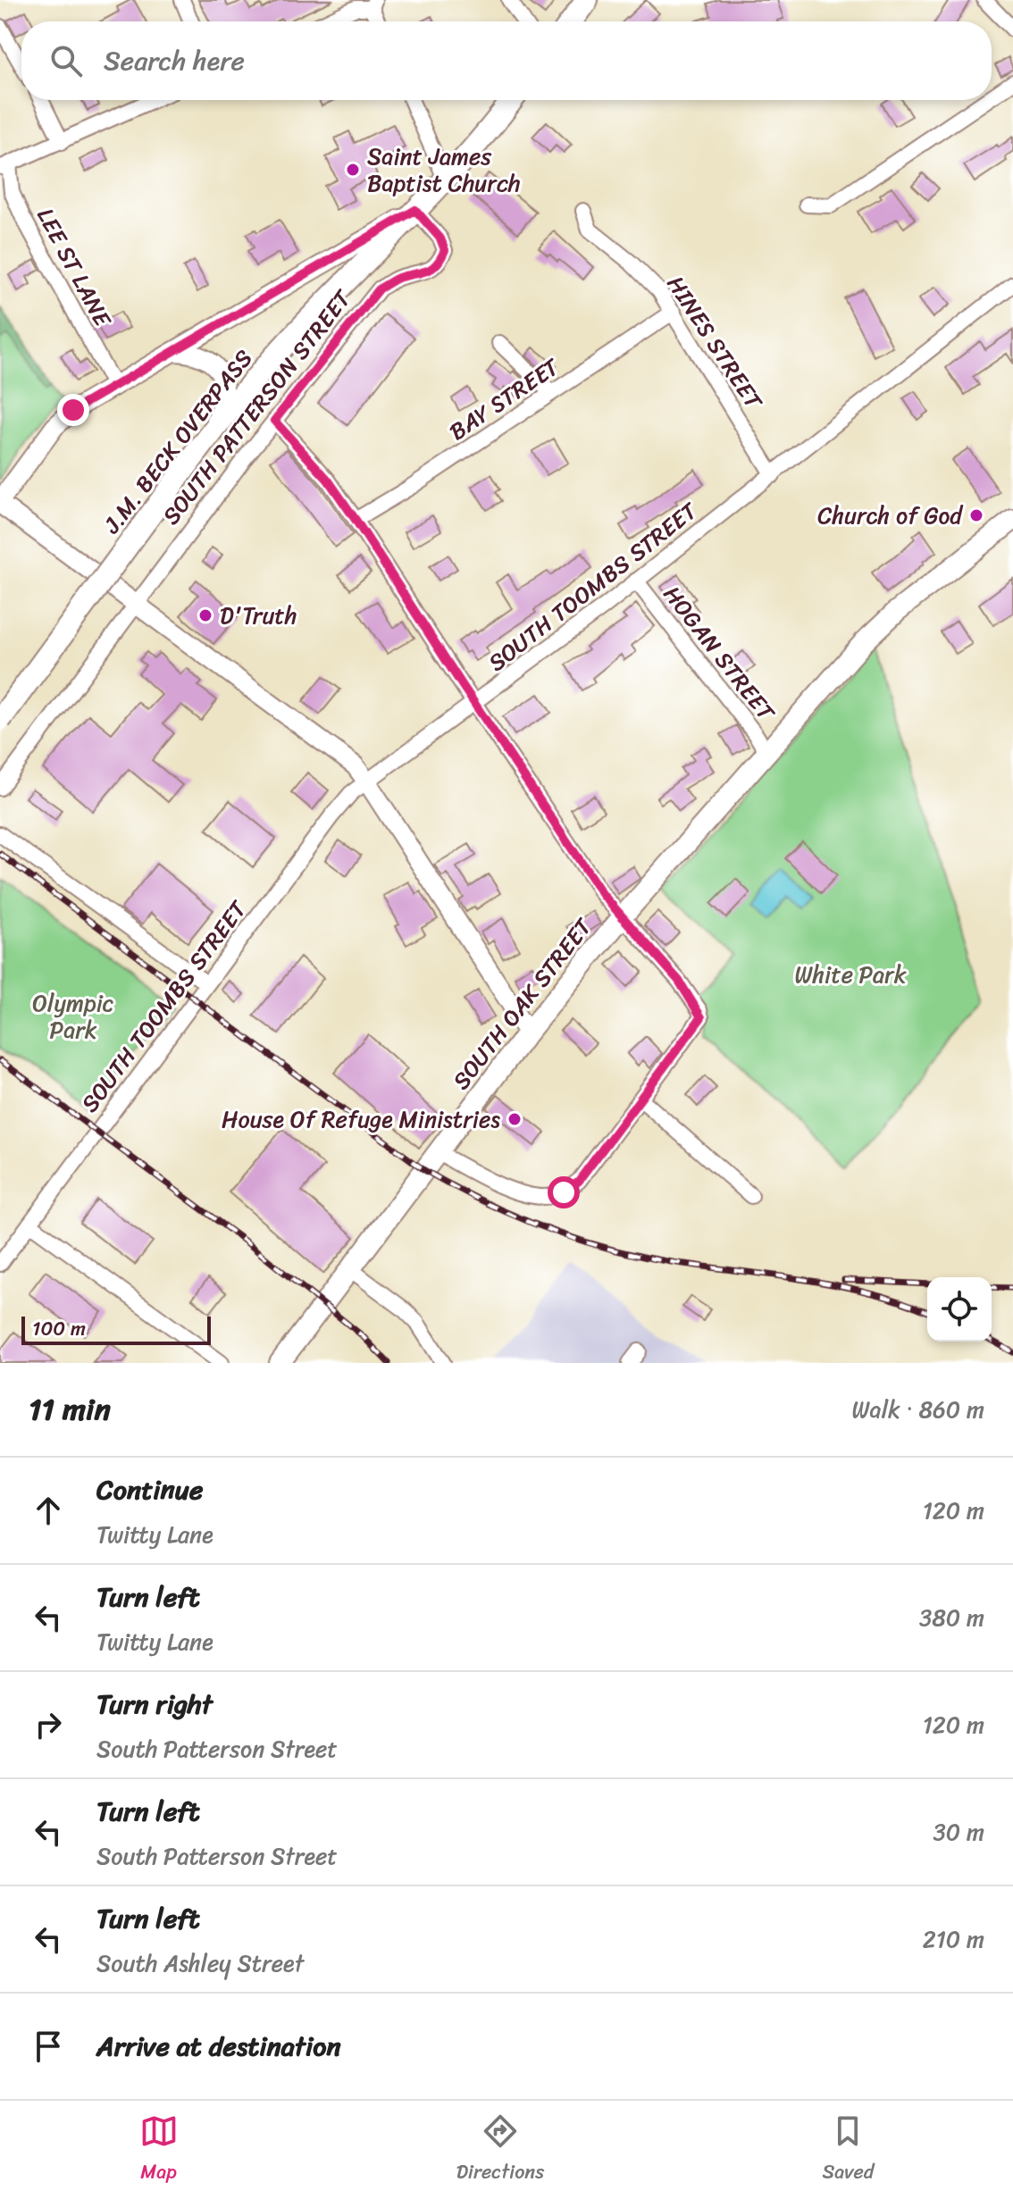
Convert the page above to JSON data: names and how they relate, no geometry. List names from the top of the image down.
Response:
{
  "streets": {
    "main road": ["J.M. BECK OVERPASS", "SOUTH OAK STREET"],
    "street": [
      "LEE ST LANE",
      "HINES STREET",
      "BAY STREET",
      "SOUTH PATTERSON STREET",
      "SOUTH TOOMBS STREET",
      "HOGAN STREET"
    ]
  },
  "crossings": [
    ["HINES STREET", "BAY STREET"],
    ["HINES STREET", "SOUTH TOOMBS STREET"],
    ["SOUTH PATTERSON STREET", "J.M. BECK OVERPASS"],
    ["SOUTH TOOMBS STREET", "HOGAN STREET"],
    ["HOGAN STREET", "SOUTH OAK STREET"]
  ],
  "parks": ["White Park", "Olympic Park"],
  "places": [
    "Saint James Baptist Church",
    "Church of God",
    "D'Truth",
    "House Of Refuge Ministries"
  ],
  "scale_bar": "100 m",
  "page": {
    "search": "Search here",
    "scale": "100 m",
    "heading": ["11 min", "Walk · 860 m"],
    "list": [
      ["Continue", "Twitty Lane", "120 m"],
      ["Turn left", "Twitty Lane", "380 m"],
      ["Turn right", "South Patterson Street", "120 m"],
      ["Turn left", "South Patterson Street", "30 m"],
      ["Turn left", "South Ashley Street", "210 m"],
      "Arrive at destination"
    ],
    "nav": ["Map", "Directions", "Saved"]
  }
}
